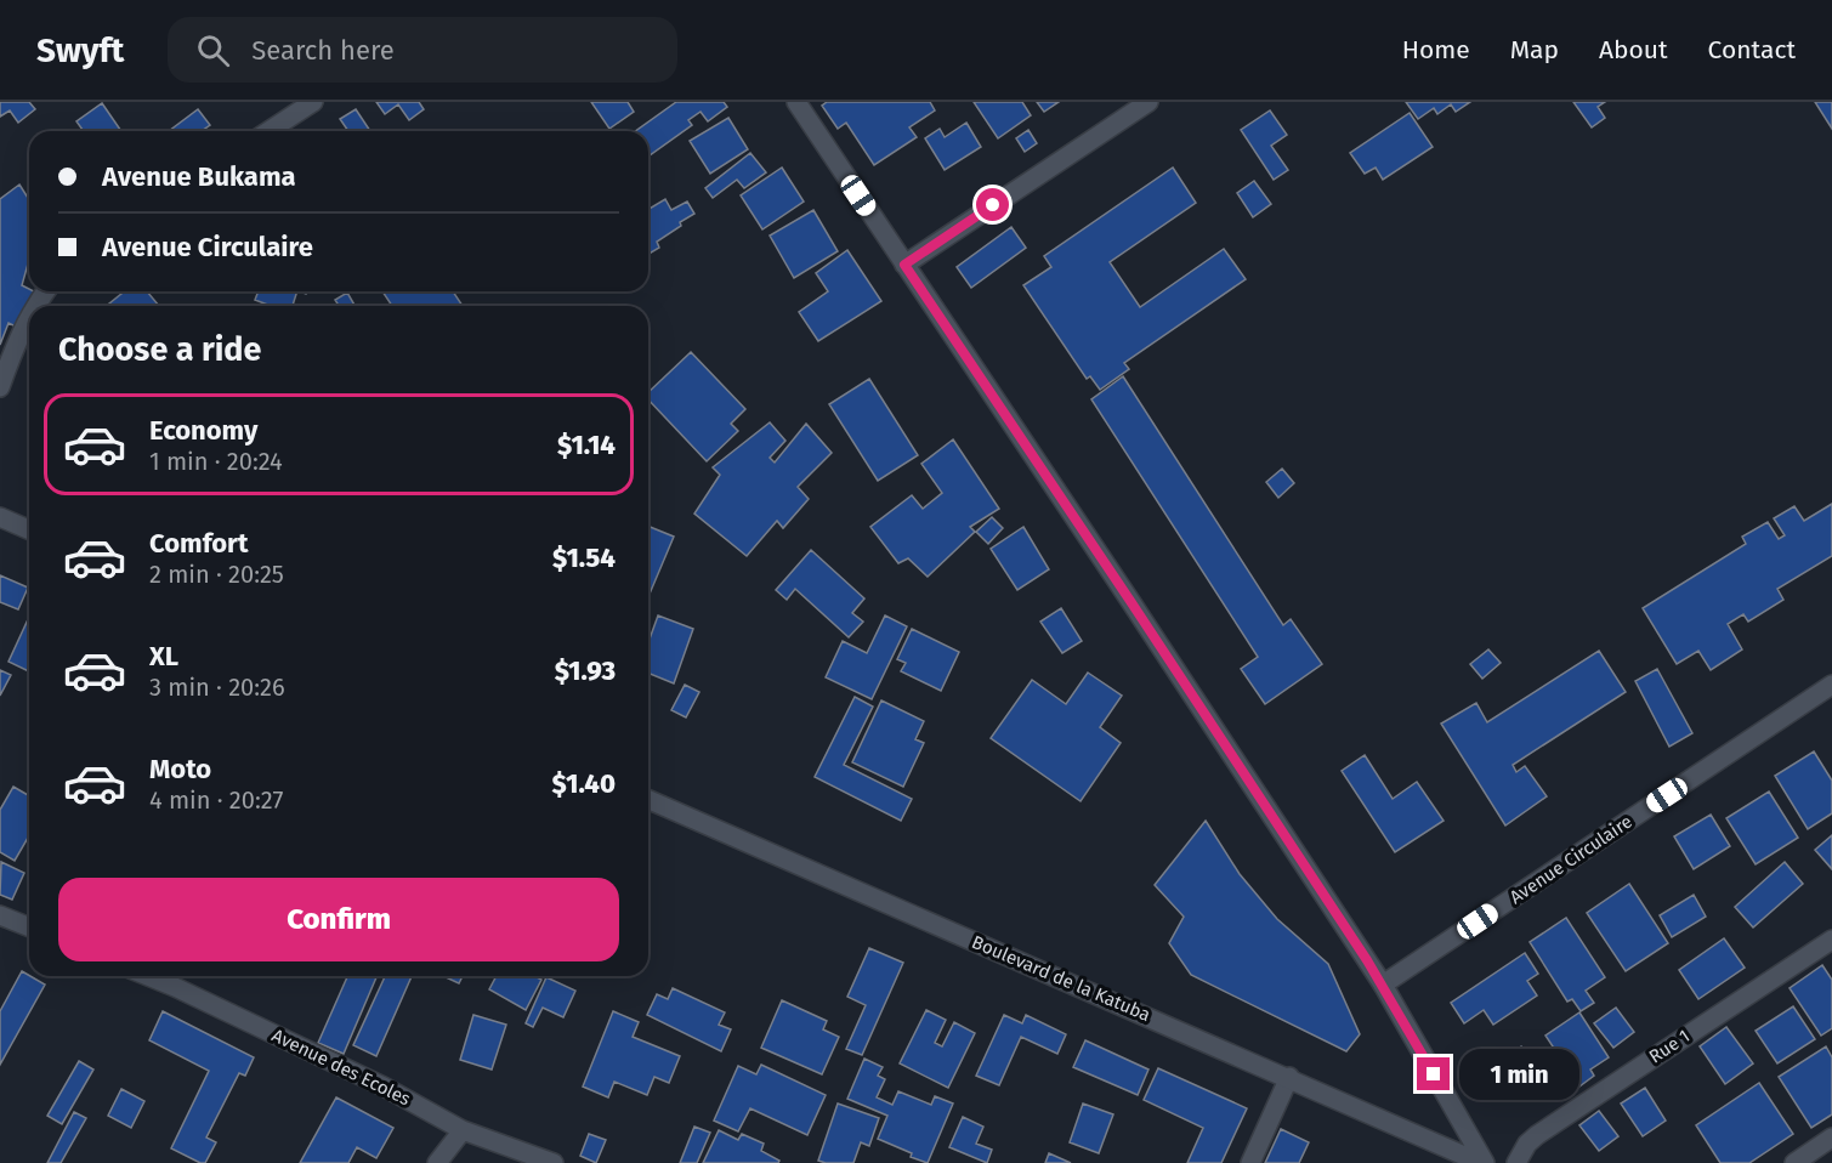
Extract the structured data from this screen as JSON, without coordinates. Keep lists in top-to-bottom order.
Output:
{
  "streets": {
    "street": [
      "Avenue Circulaire",
      "Boulevard de la Katuba",
      "Rue 1",
      "Avenue des Ecoles"
    ]
  },
  "page": {
    "header": "Swyft",
    "search": "Search here",
    "nav": [
      "Home",
      "Map",
      "About",
      "Contact"
    ],
    "banner": ["Avenue Bukama", "Avenue Circulaire"],
    "heading": "Choose a ride",
    "list": [
      {
        "name": "Economy",
        "note": "1 min · 20:24",
        "value": "$1.14"
      },
      {
        "name": "Comfort",
        "note": "2 min · 20:25",
        "value": "$1.54"
      },
      {
        "name": "XL",
        "note": "3 min · 20:26",
        "value": "$1.93"
      },
      {
        "name": "Moto",
        "note": "4 min · 20:27",
        "value": "$1.40"
      }
    ],
    "buttons": "Confirm",
    "bubble": "1 min"
  }
}
